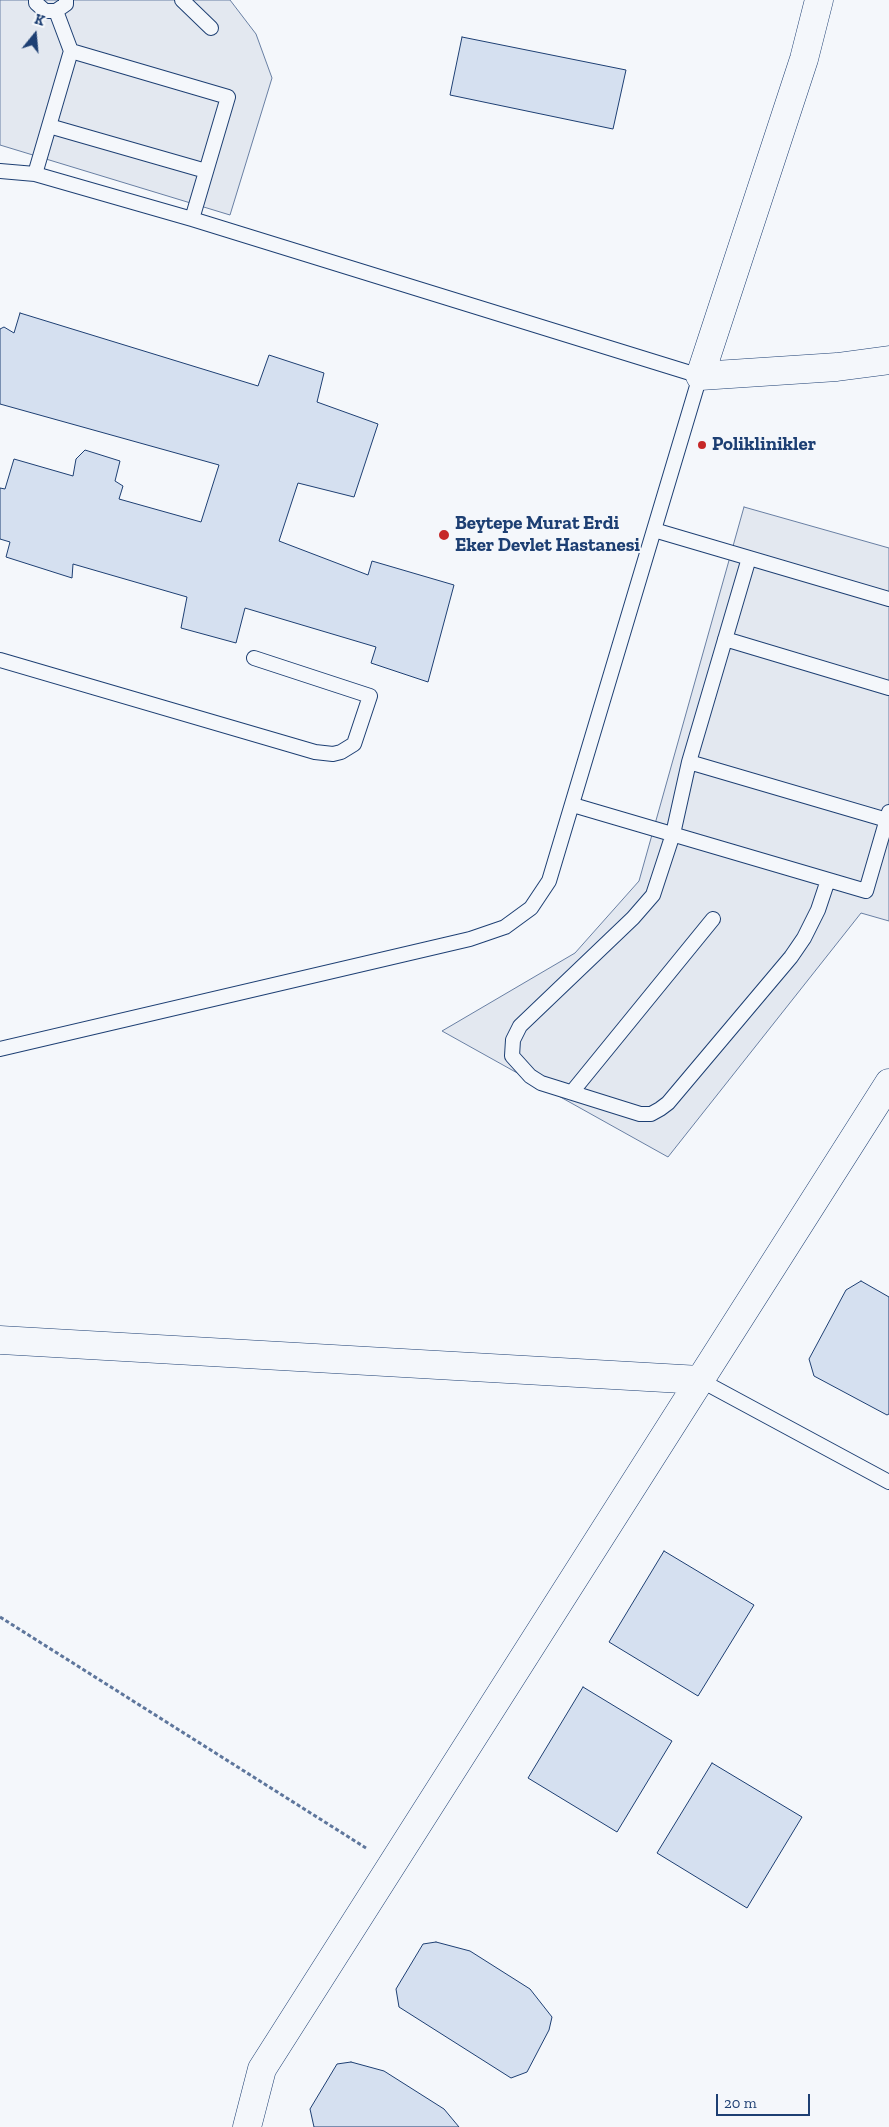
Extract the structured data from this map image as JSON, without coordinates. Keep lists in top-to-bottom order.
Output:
{
  "places": ["Poliklinikler", "Beytepe Murat Erdi Eker Devlet Hastanesi"],
  "scale_bar": "20 m",
  "north": "top"
}
